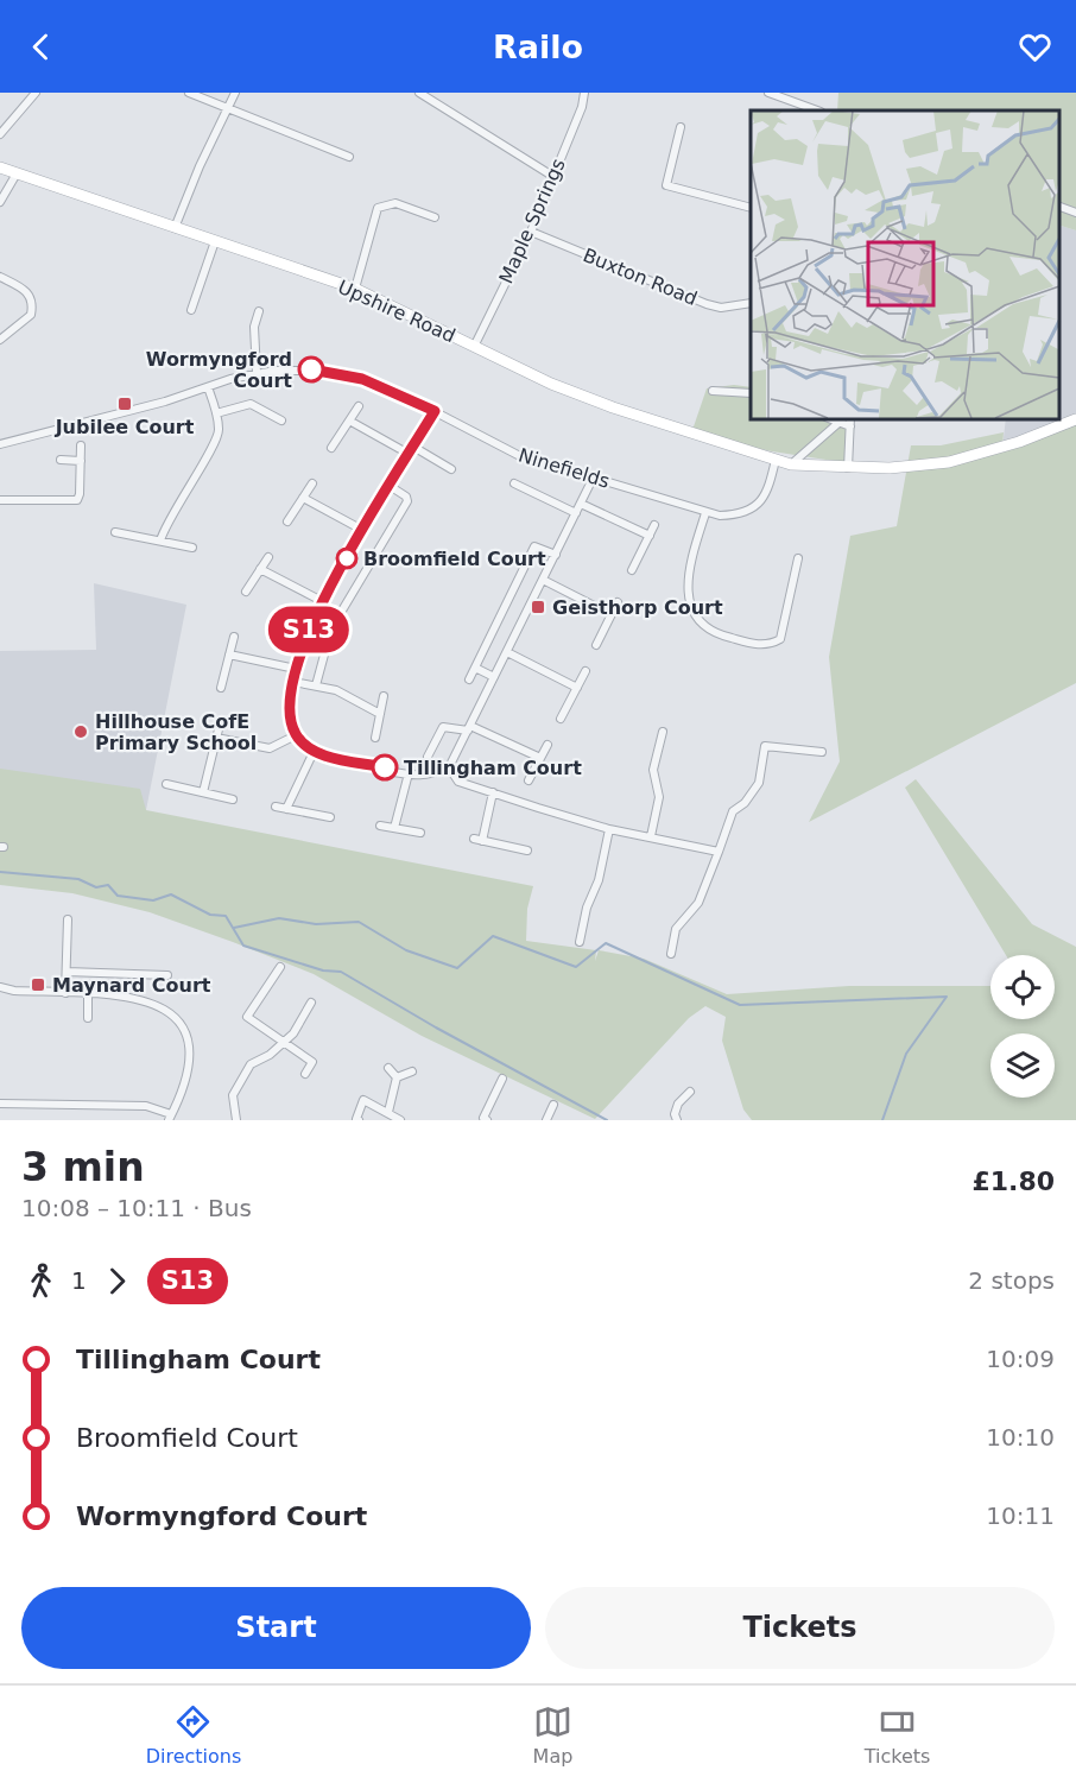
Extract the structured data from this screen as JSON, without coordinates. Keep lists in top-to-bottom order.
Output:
{
  "streets": {
    "street": [
      "Maple Springs",
      "Buxton Road",
      "Upshire Road",
      "Ninefields"
    ]
  },
  "crossings": [
    ["Maple Springs", "Buxton Road"],
    ["Maple Springs", "Upshire Road"],
    ["Upshire Road", "Ninefields"]
  ],
  "places": {
    "other": [
      "Wormyngford Court",
      "Broomfield Court",
      "Hillhouse CofE Primary School",
      "Tillingham Court"
    ],
    "transit": ["Jubilee Court", "Geisthorp Court", "Maynard Court"]
  },
  "lines": ["bus line S13"],
  "page": {
    "header": "Railo",
    "on_map": "S13",
    "heading": ["3 min", "10:08 – 10:11 · Bus", "£1.80"],
    "legs": ["1", "S13", "2 stops"],
    "list": [
      {
        "name": "Tillingham Court",
        "value": "10:09"
      },
      {
        "name": "Broomfield Court",
        "value": "10:10"
      },
      {
        "name": "Wormyngford Court",
        "value": "10:11"
      }
    ],
    "buttons": ["Start", "Tickets"],
    "tabs": ["Directions", "Map", "Tickets"]
  }
}
